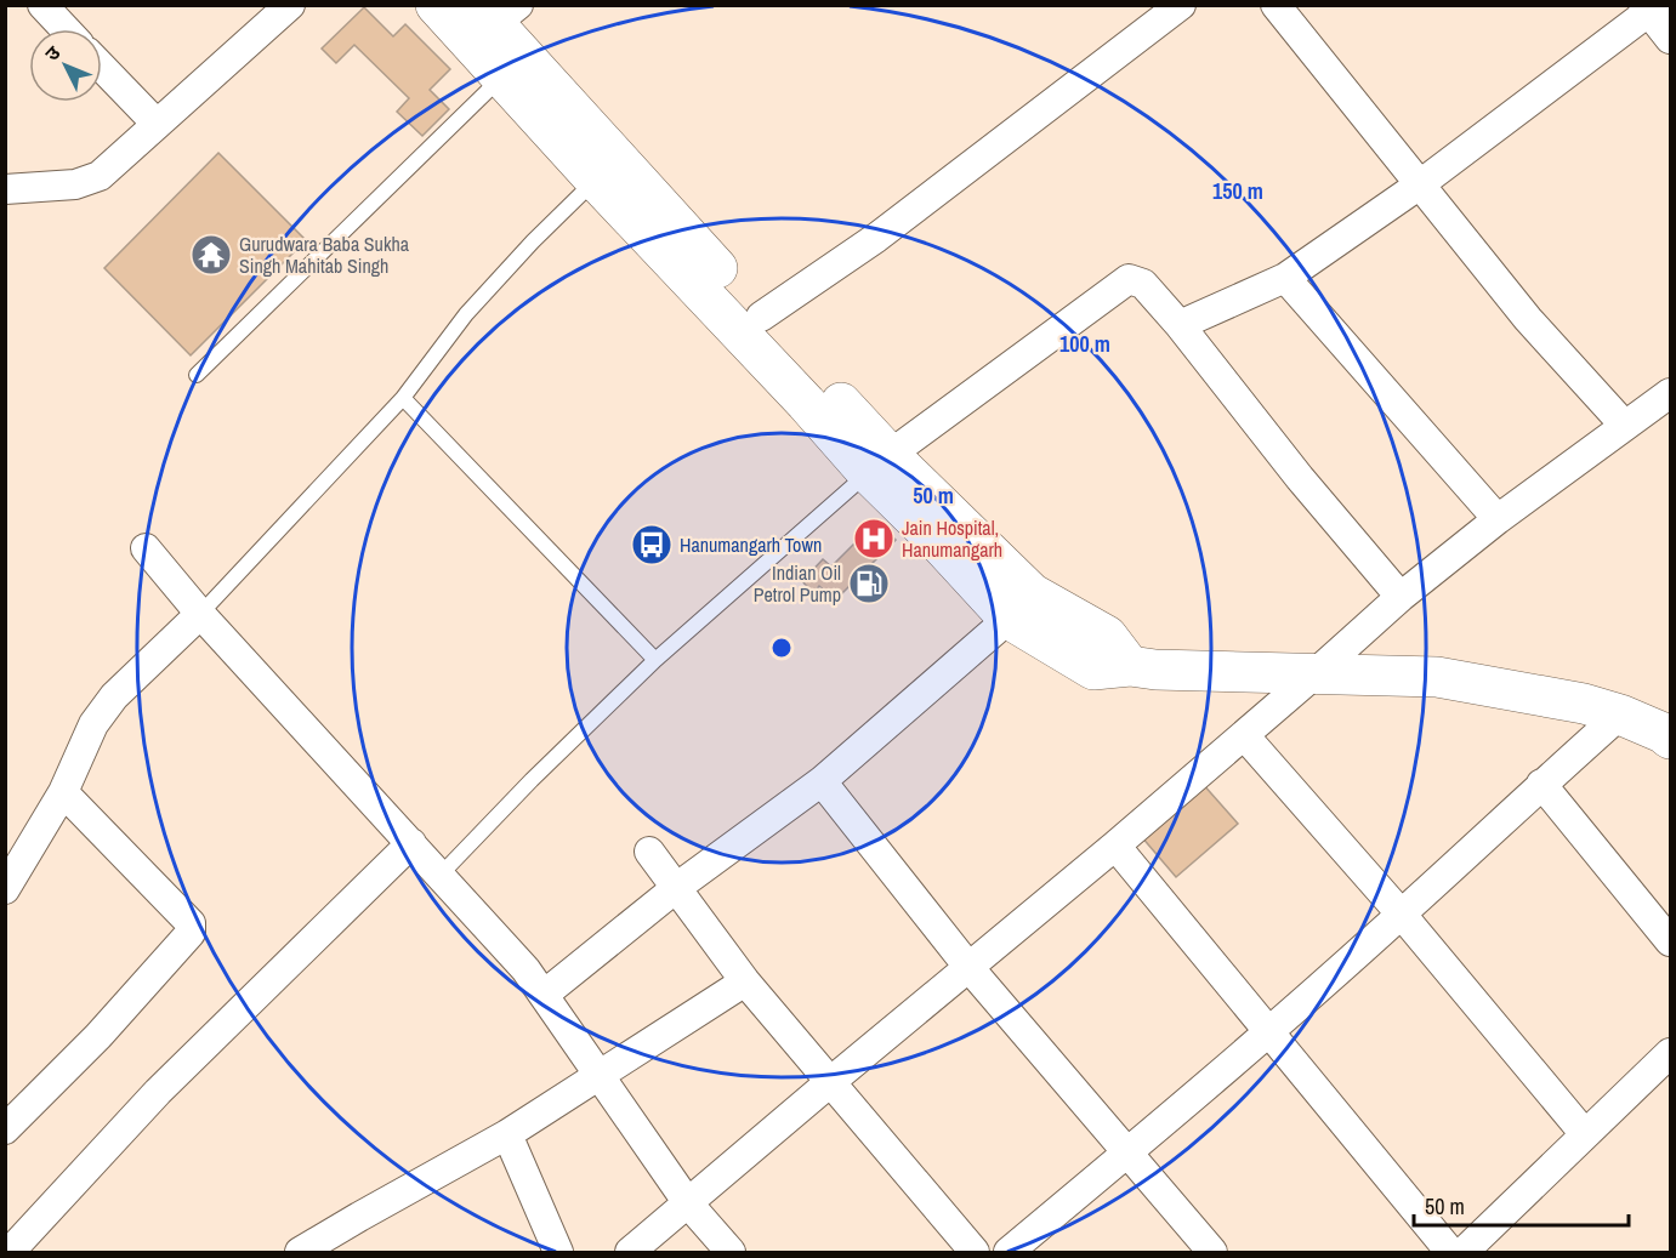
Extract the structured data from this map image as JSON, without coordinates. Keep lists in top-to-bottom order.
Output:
{
  "places": {
    "temple": ["Gurudwara Baba Sukha Singh Mahitab Singh"],
    "hospital": ["Jain Hospital, Hanumangarh"],
    "bus stop": ["Hanumangarh Town"],
    "fuel station": ["Indian Oil Petrol Pump"]
  },
  "scale_bar": "50 m",
  "north": "top left",
  "rings": ["150 m", "100 m", "50 m"]
}
